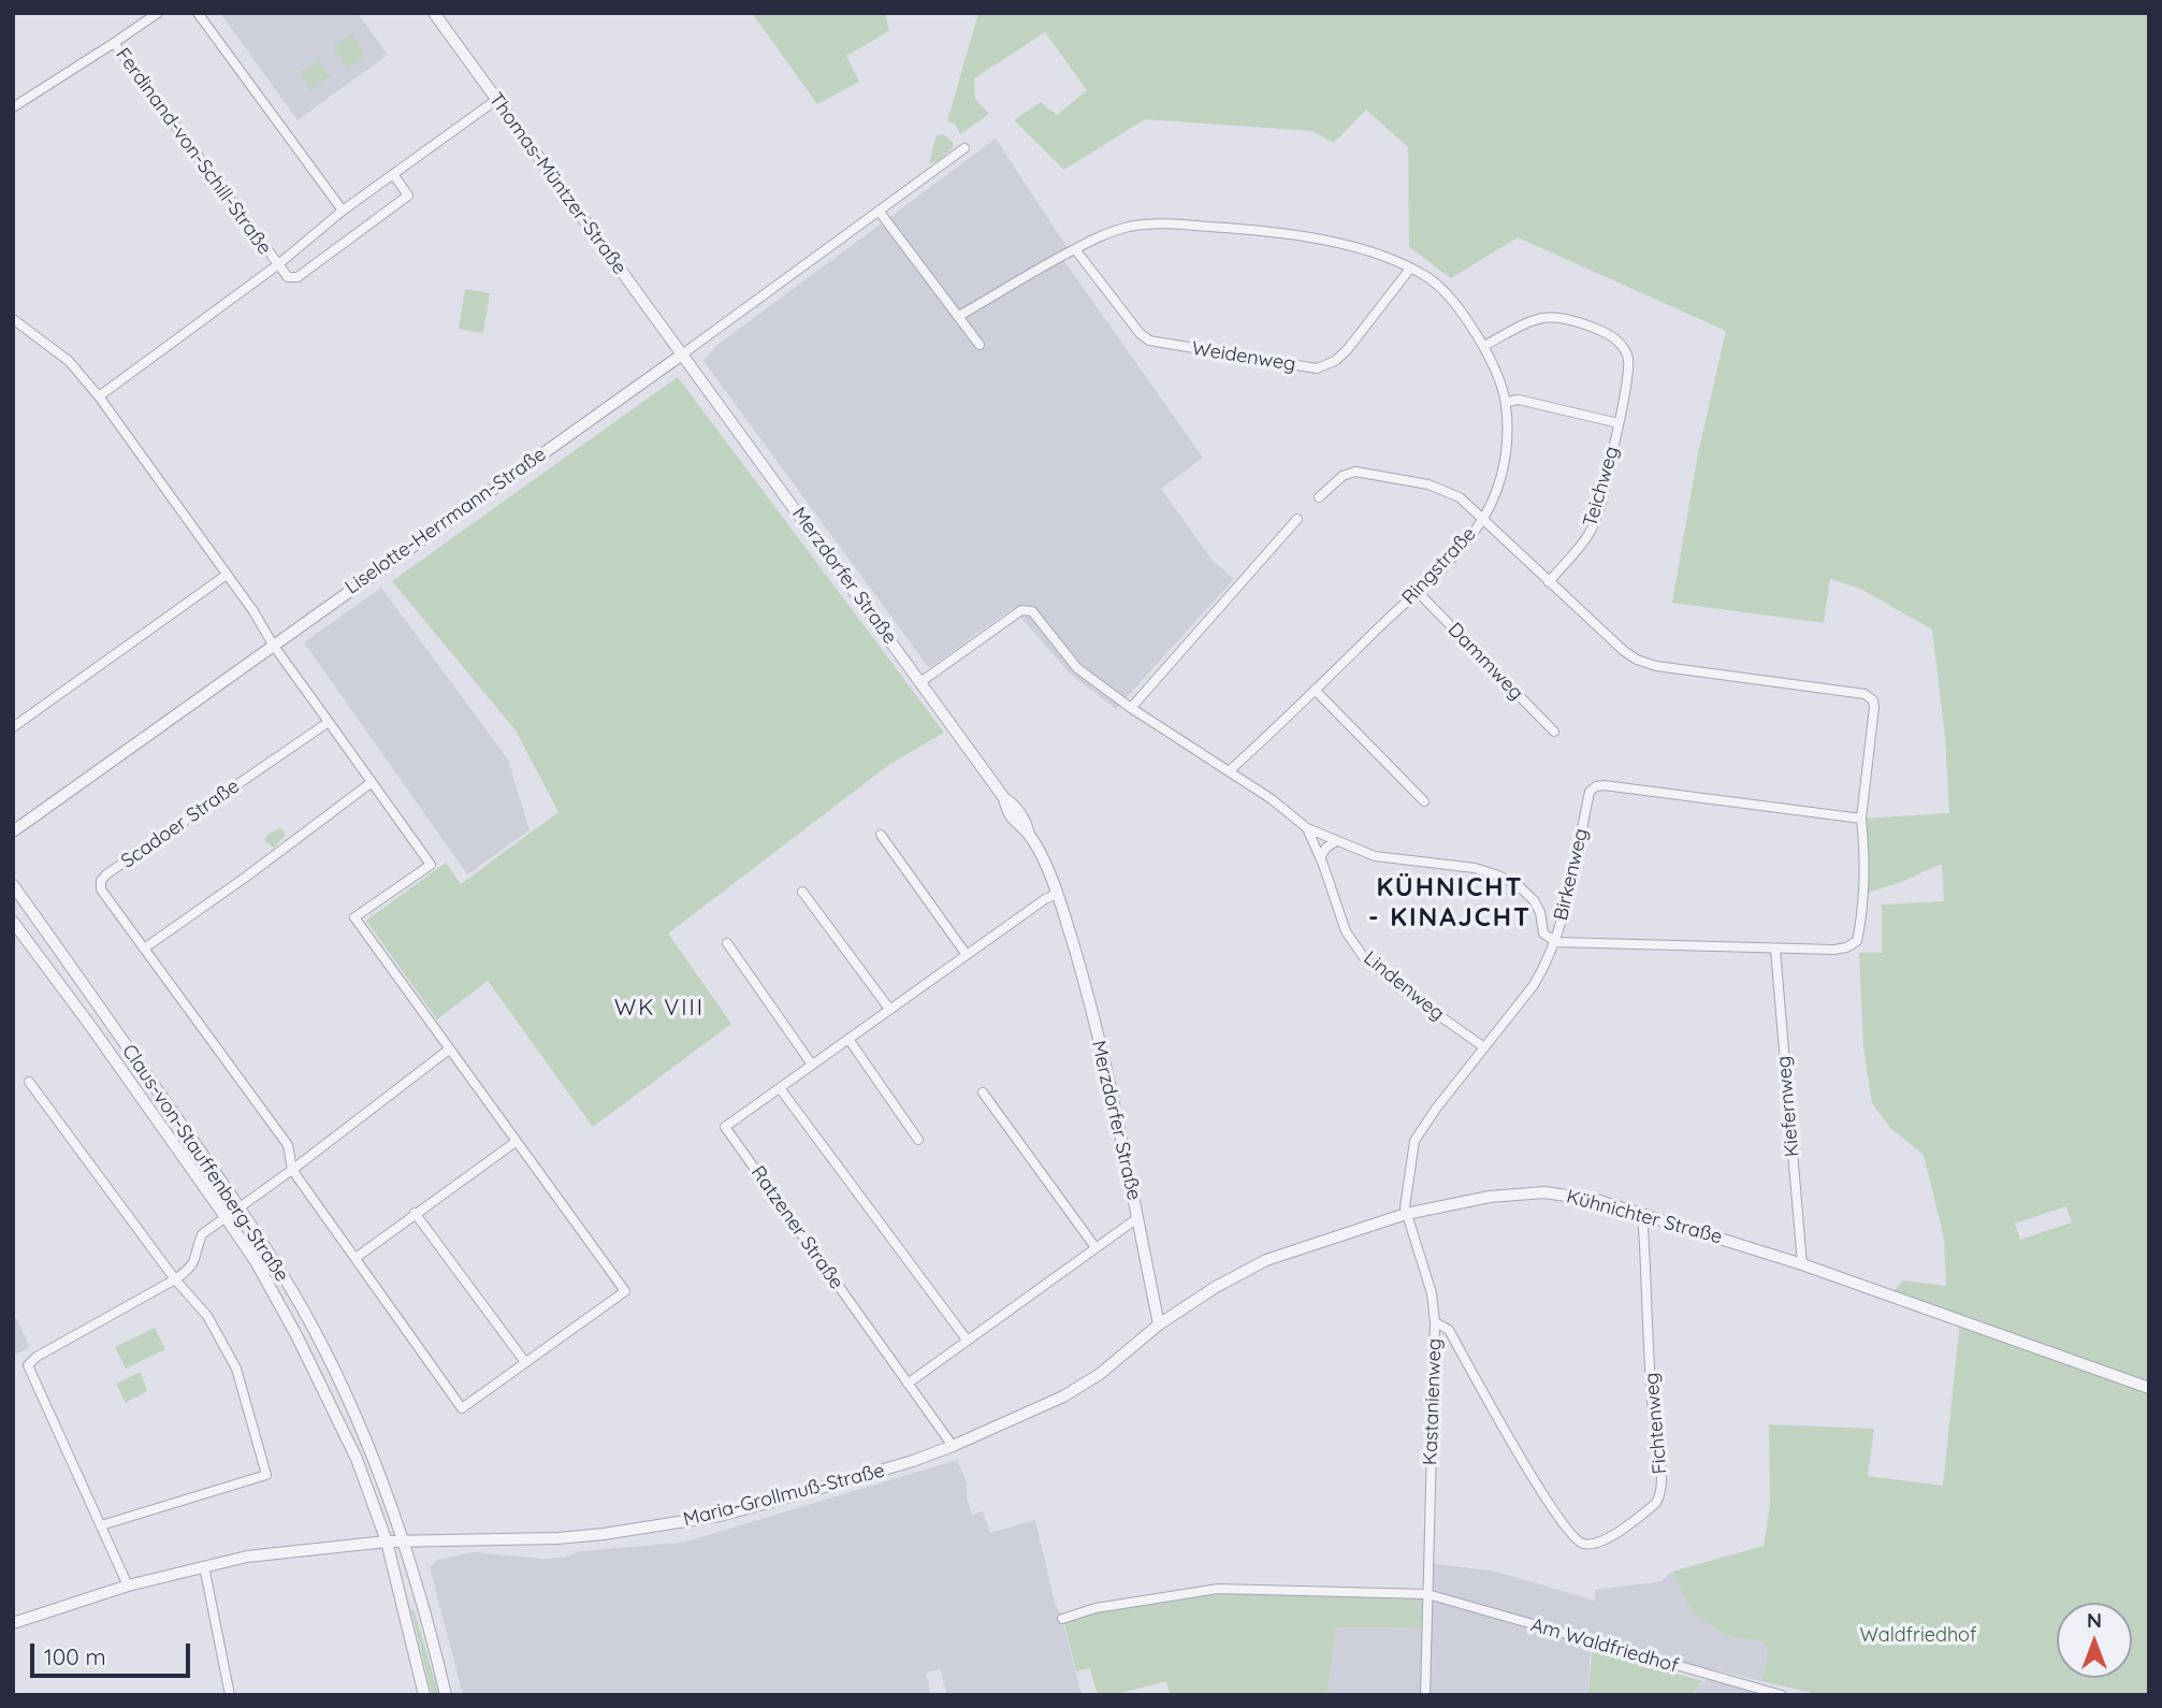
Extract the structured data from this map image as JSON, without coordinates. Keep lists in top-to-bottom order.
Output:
{
  "streets": {
    "street": [
      "Ferdinand-von-Schill-Straße",
      "Thomas-Müntzer-Straße",
      "Weidenweg",
      "Teichweg",
      "Liselotte-Herrmann-Straße",
      "Ringstraße",
      "Merzdorfer Straße",
      "Dammweg",
      "Scadoer Straße",
      "Birkenweg",
      "Lindenweg",
      "Kiefernweg",
      "Claus-von-Stauffenberg-Straße",
      "Kühnichter Straße",
      "Ratzener Straße",
      "Kastanienweg",
      "Fichtenweg",
      "Maria-Grollmuß-Straße",
      "Am Waldfriedhof"
    ]
  },
  "crossings": [
    ["Ferdinand-von-Schill-Straße", "Thomas-Müntzer-Straße"],
    ["Thomas-Müntzer-Straße", "Liselotte-Herrmann-Straße"],
    ["Thomas-Müntzer-Straße", "Merzdorfer Straße"],
    ["Weidenweg", "Ringstraße"],
    ["Teichweg", "Ringstraße"],
    ["Teichweg", "Birkenweg"],
    ["Liselotte-Herrmann-Straße", "Merzdorfer Straße"],
    ["Ringstraße", "Dammweg"],
    ["Ringstraße", "Lindenweg"],
    ["Merzdorfer Straße", "Lindenweg"],
    ["Merzdorfer Straße", "Kühnichter Straße"],
    ["Merzdorfer Straße", "Ratzener Straße"],
    ["Birkenweg", "Lindenweg"],
    ["Birkenweg", "Kiefernweg"],
    ["Kiefernweg", "Kühnichter Straße"],
    ["Claus-von-Stauffenberg-Straße", "Maria-Grollmuß-Straße"],
    ["Kühnichter Straße", "Ratzener Straße"],
    ["Kühnichter Straße", "Kastanienweg"],
    ["Kühnichter Straße", "Fichtenweg"],
    ["Kühnichter Straße", "Maria-Grollmuß-Straße"],
    ["Ratzener Straße", "Maria-Grollmuß-Straße"],
    ["Kastanienweg", "Fichtenweg"],
    ["Kastanienweg", "Am Waldfriedhof"]
  ],
  "districts": ["KÜHNICHT - KINAJCHT", "WK VIII"],
  "parks": ["Waldfriedhof"],
  "scale_bar": "100 m",
  "north": "top"
}
